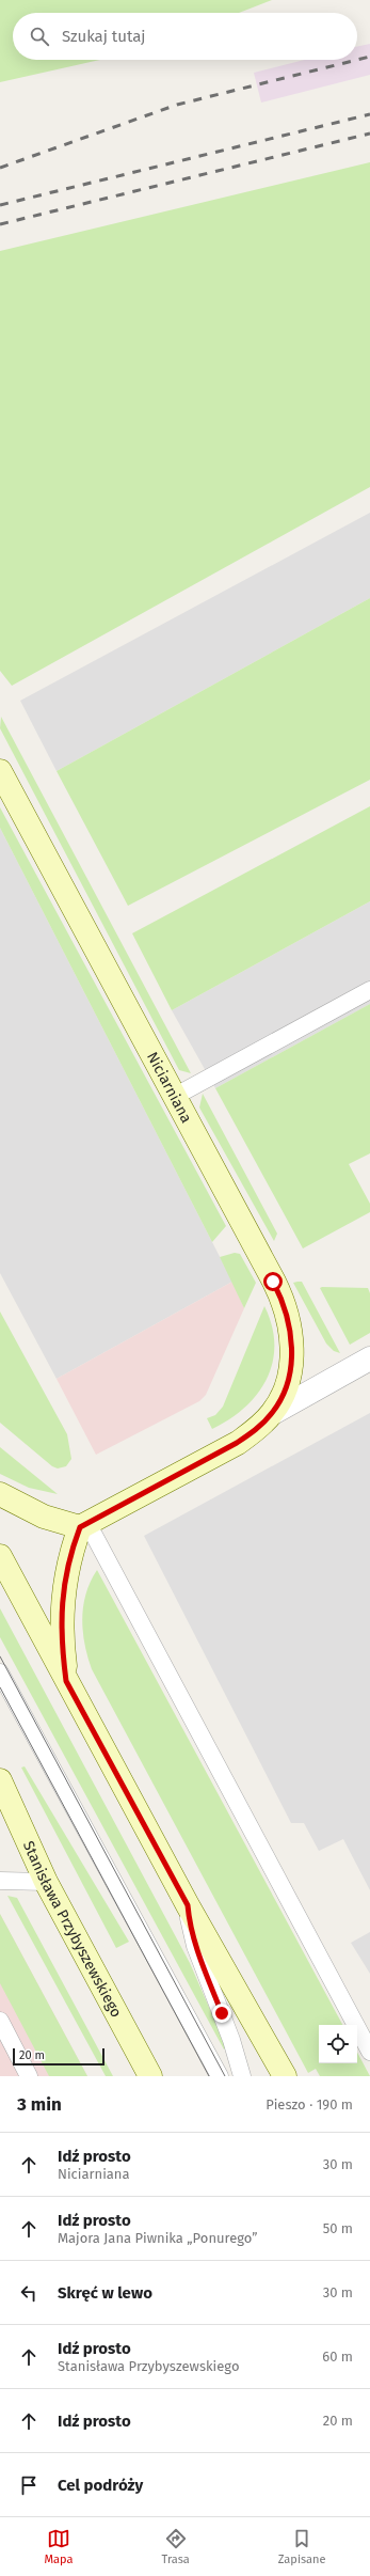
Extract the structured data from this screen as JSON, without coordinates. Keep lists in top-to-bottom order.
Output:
{
  "streets": {
    "main road": ["Niciarniana", "Stanisława Przybyszewskiego"]
  },
  "scale_bar": "20 m",
  "page": {
    "search": "Szukaj tutaj",
    "scale": "20 m",
    "heading": ["3 min", "Pieszo · 190 m"],
    "list": [
      ["Idź prosto", "Niciarniana", "30 m"],
      ["Idź prosto", "Majora Jana Piwnika „Ponurego”", "50 m"],
      ["Skręć w lewo", "30 m"],
      ["Idź prosto", "Stanisława Przybyszewskiego", "60 m"],
      ["Idź prosto", "20 m"],
      "Cel podróży"
    ],
    "nav": ["Mapa", "Trasa", "Zapisane"]
  }
}
